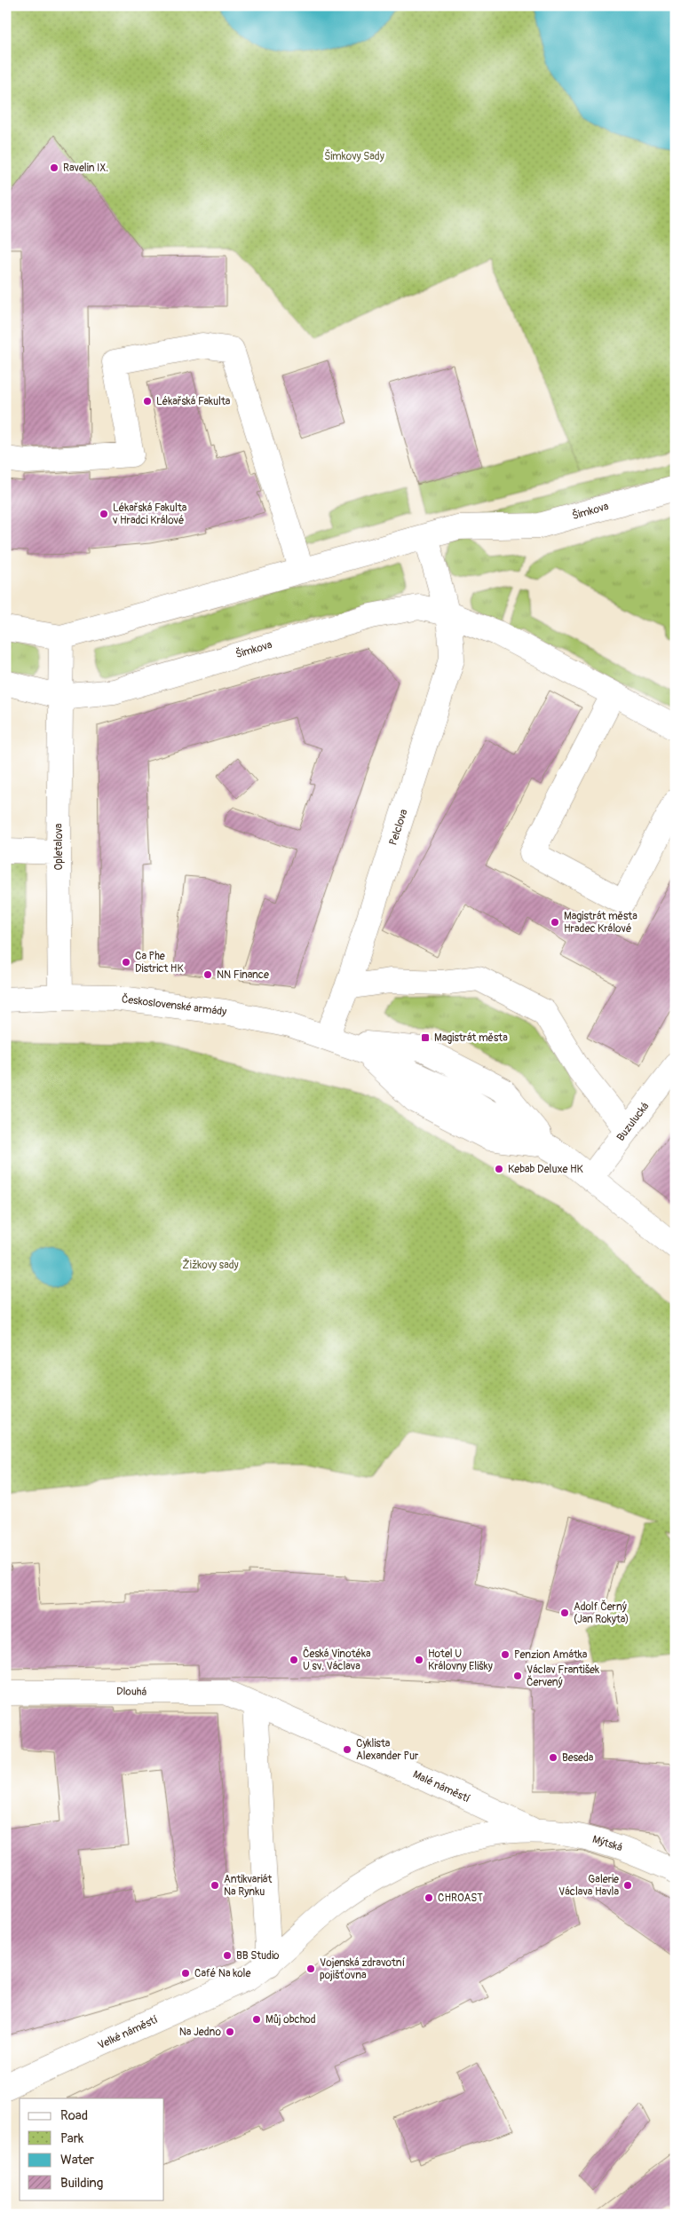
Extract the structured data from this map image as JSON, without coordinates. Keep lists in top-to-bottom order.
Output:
{
  "streets": {
    "street": [
      "Šimkova",
      "Pelclova",
      "Opletalova",
      "Československé armády",
      "Buzulucká",
      "Dlouhá",
      "Malé náměstí",
      "Mýtská",
      "Velké náměstí"
    ]
  },
  "crossings": [
    ["Šimkova", "Pelclova"],
    ["Šimkova", "Opletalova"],
    ["Pelclova", "Československé armády"],
    ["Opletalova", "Československé armády"],
    ["Československé armády", "Buzulucká"],
    ["Dlouhá", "Malé náměstí"],
    ["Malé náměstí", "Mýtská"]
  ],
  "parks": ["Šimkovy Sady", "Žižkovy sady"],
  "places": {
    "other": [
      "Ravelin IX.",
      "Lékařská Fakulta",
      "Lékařská Fakulta v Hradci Králové",
      "Magistrát města Hradec Králové",
      "Ca Phe District HK",
      "NN Finance",
      "Kebab Deluxe HK",
      "Adolf Černý (Jan Rokyta)",
      "Penzion Amátka",
      "Česká Vinotéka U sv. Václava",
      "Hotel U Královny Elišky",
      "Václav František Červený",
      "Cyklista Alexander Pur",
      "Beseda",
      "Antikvariát Na Rynku",
      "Galerie Václava Havla",
      "CHROAST",
      "BB Studio",
      "Vojenská zdravotní pojišťovna",
      "Café Na kole",
      "Můj obchod",
      "Na Jedno"
    ],
    "transit": ["Magistrát města"]
  },
  "legend": [
    "Road",
    "Park",
    "Water",
    "Building"
  ]
}
